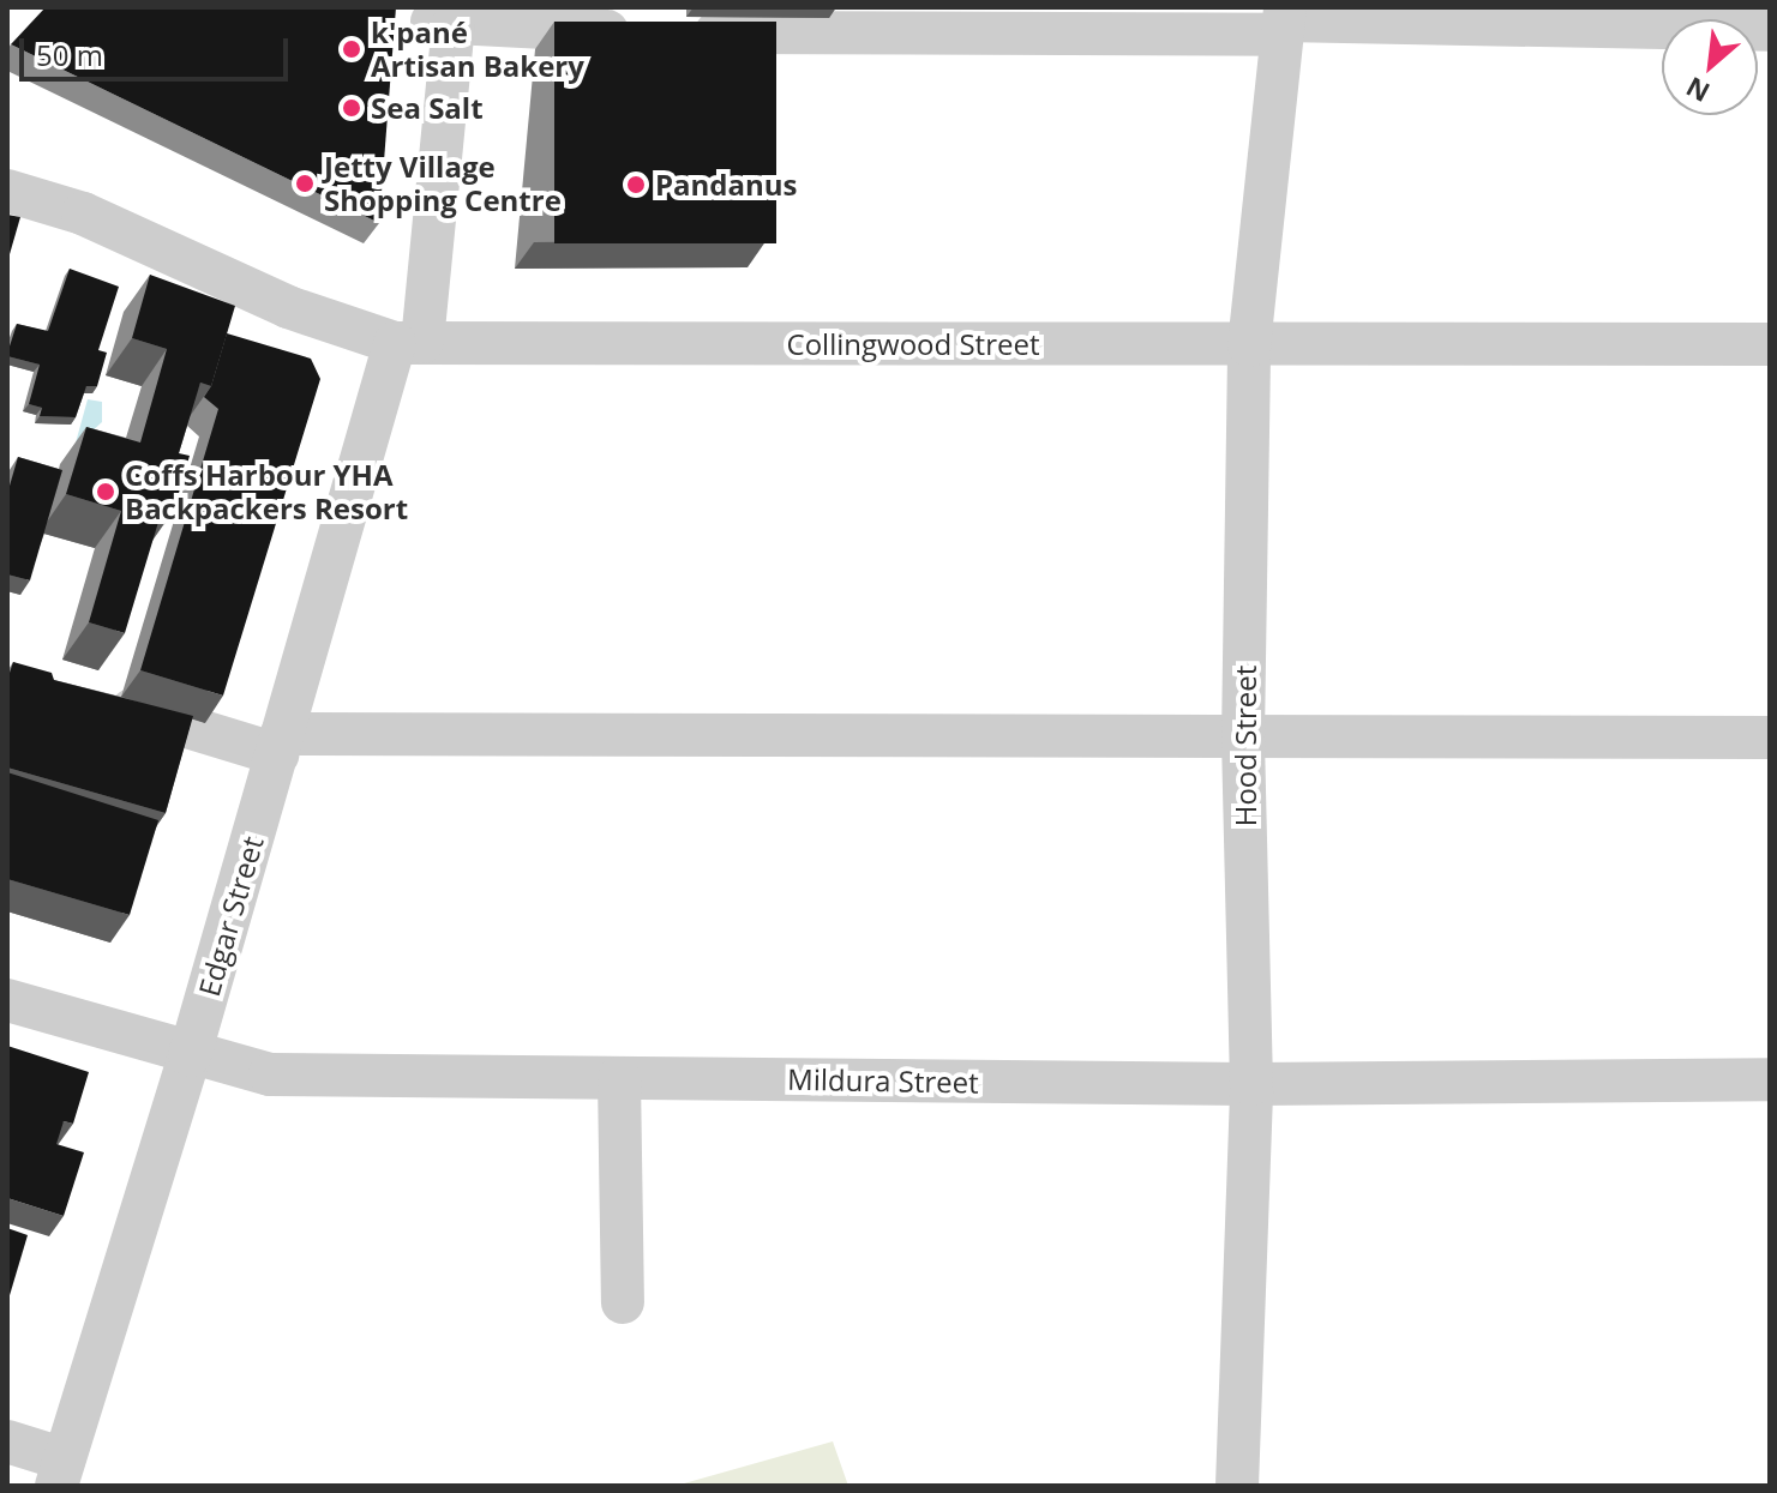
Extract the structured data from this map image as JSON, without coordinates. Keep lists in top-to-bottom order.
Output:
{
  "streets": {
    "street": [
      "Collingwood Street",
      "Hood Street",
      "Edgar Street",
      "Mildura Street"
    ]
  },
  "crossings": [
    ["Collingwood Street", "Hood Street"],
    ["Collingwood Street", "Edgar Street"],
    ["Hood Street", "Edgar Street"],
    ["Hood Street", "Mildura Street"],
    ["Edgar Street", "Mildura Street"]
  ],
  "places": [
    "k'pané Artisan Bakery",
    "Sea Salt",
    "Jetty Village Shopping Centre",
    "Pandanus",
    "Coffs Harbour YHA Backpackers Resort"
  ],
  "scale_bar": "50 m",
  "north": "bottom left"
}
